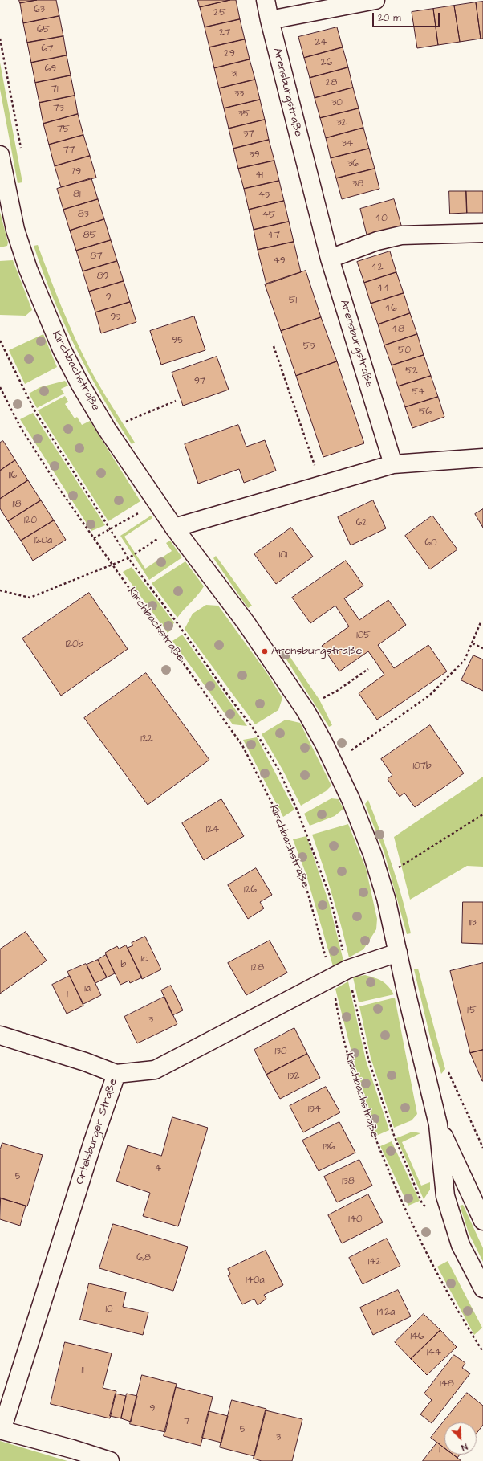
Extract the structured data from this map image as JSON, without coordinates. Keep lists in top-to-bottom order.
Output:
{
  "streets": {
    "street": ["Arensburgstraße", "Kirchbachstraße", "Ortelsburger Straße"]
  },
  "crossings": [
    ["Kirchbachstraße", "Ortelsburger Straße"]
  ],
  "places": ["Arensburgstraße"],
  "house_numbers": [
    "63",
    "25",
    "65",
    "27",
    "24",
    "67",
    "29",
    "26",
    "69",
    "31",
    "28",
    "71",
    "33",
    "30",
    "73",
    "35",
    "32",
    "75",
    "37",
    "34",
    "77",
    "39",
    "36",
    "79",
    "41",
    "38",
    "81",
    "43",
    "83",
    "45",
    "40",
    "85",
    "47",
    "87",
    "49",
    "42",
    "89",
    "44",
    "91",
    "51",
    "46",
    "93",
    "48",
    "95",
    "53",
    "50",
    "52",
    "97",
    "54",
    "56",
    "116",
    "118",
    "120",
    "62",
    "120a",
    "60",
    "101",
    "105",
    "120b",
    "122",
    "107b",
    "124",
    "126",
    "113",
    "1c",
    "1b",
    "128",
    "1a",
    "1",
    "115",
    "3",
    "130",
    "132",
    "134",
    "136",
    "4",
    "5",
    "138",
    "140",
    "6,8",
    "142",
    "140a",
    "10",
    "142a",
    "146",
    "144",
    "11",
    "148",
    "9",
    "7",
    "5",
    "3",
    "1"
  ],
  "scale_bar": "20 m",
  "north": "bottom right"
}
